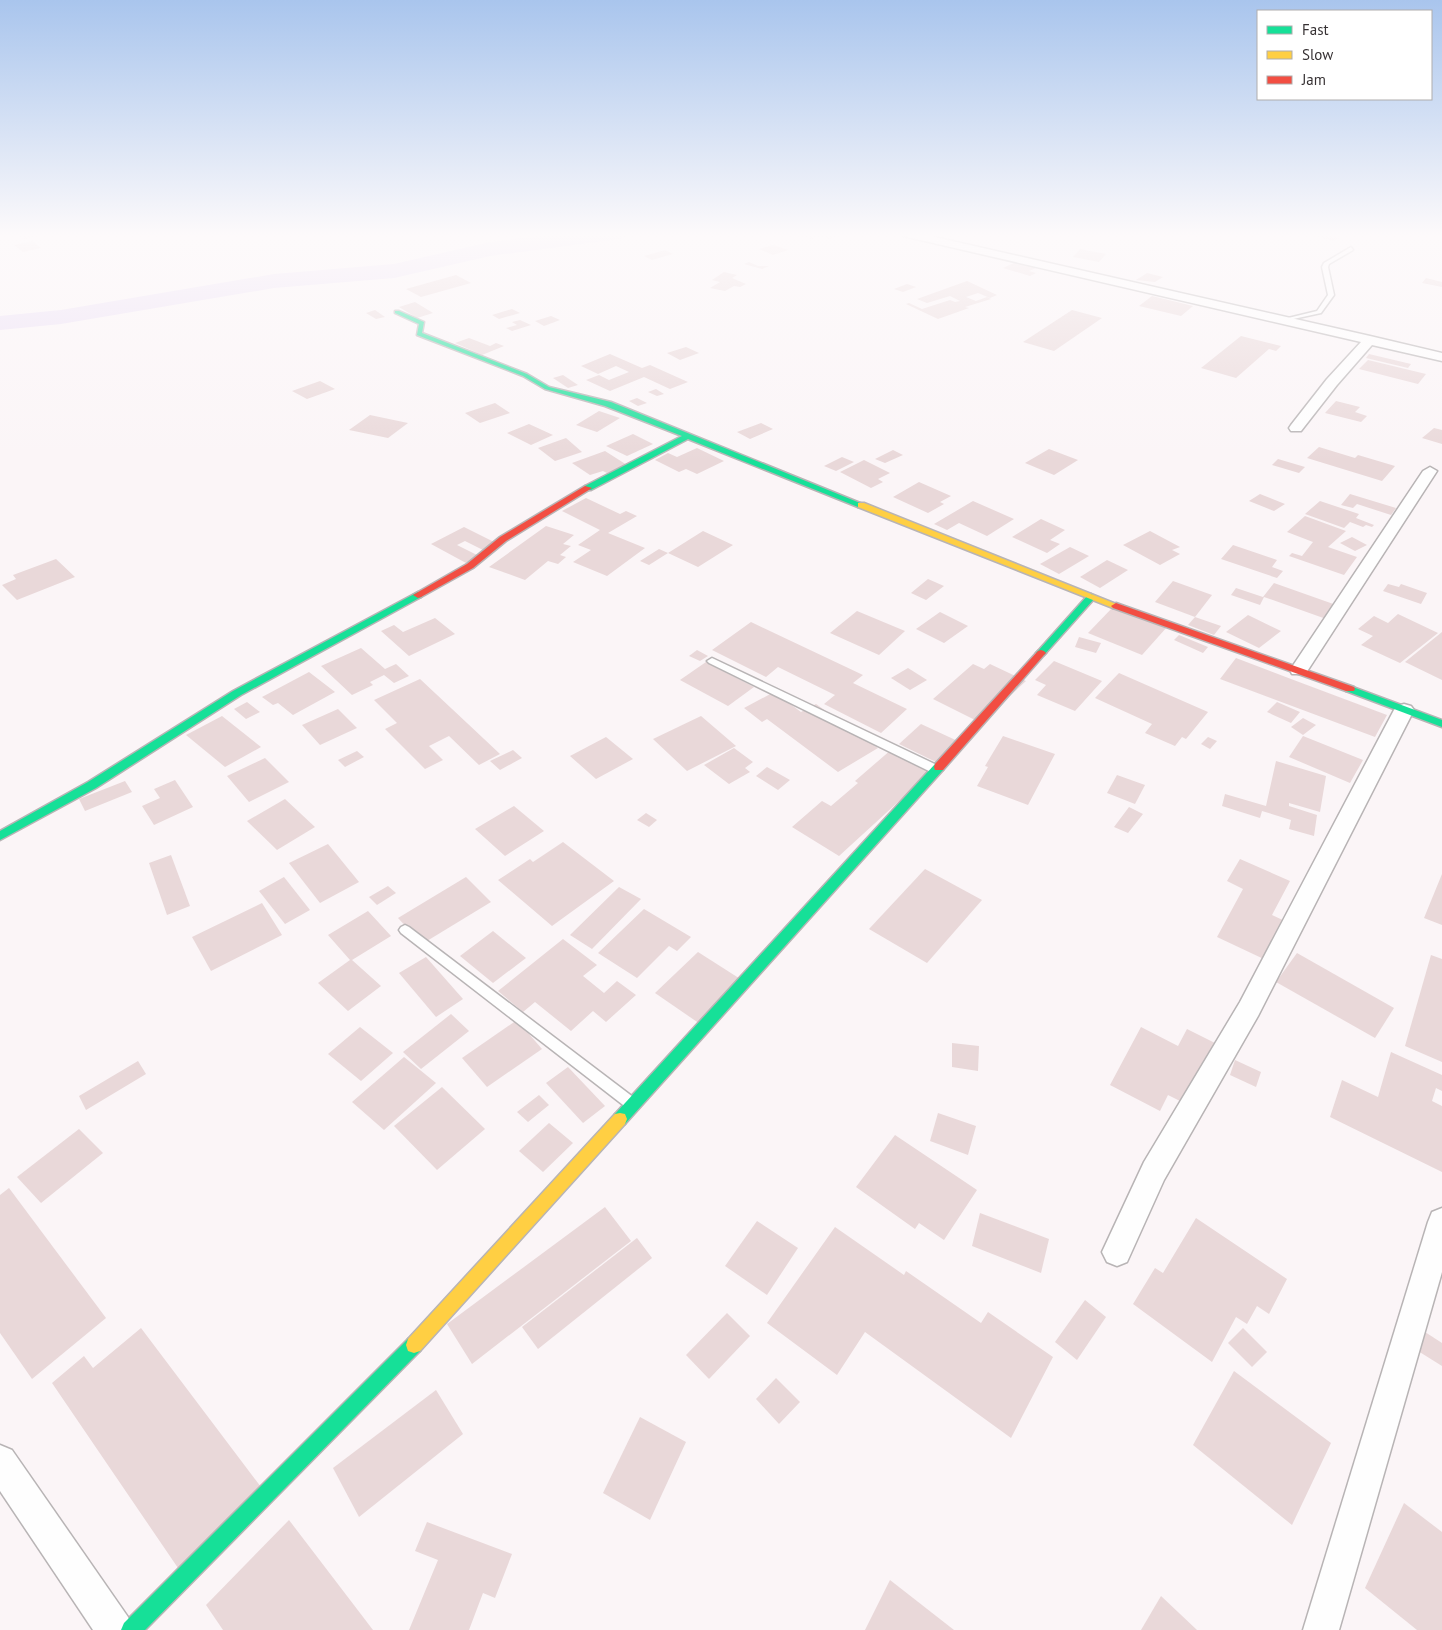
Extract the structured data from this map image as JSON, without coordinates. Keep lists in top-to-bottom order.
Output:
{
  "legend": ["Fast", "Slow", "Jam"]
}
